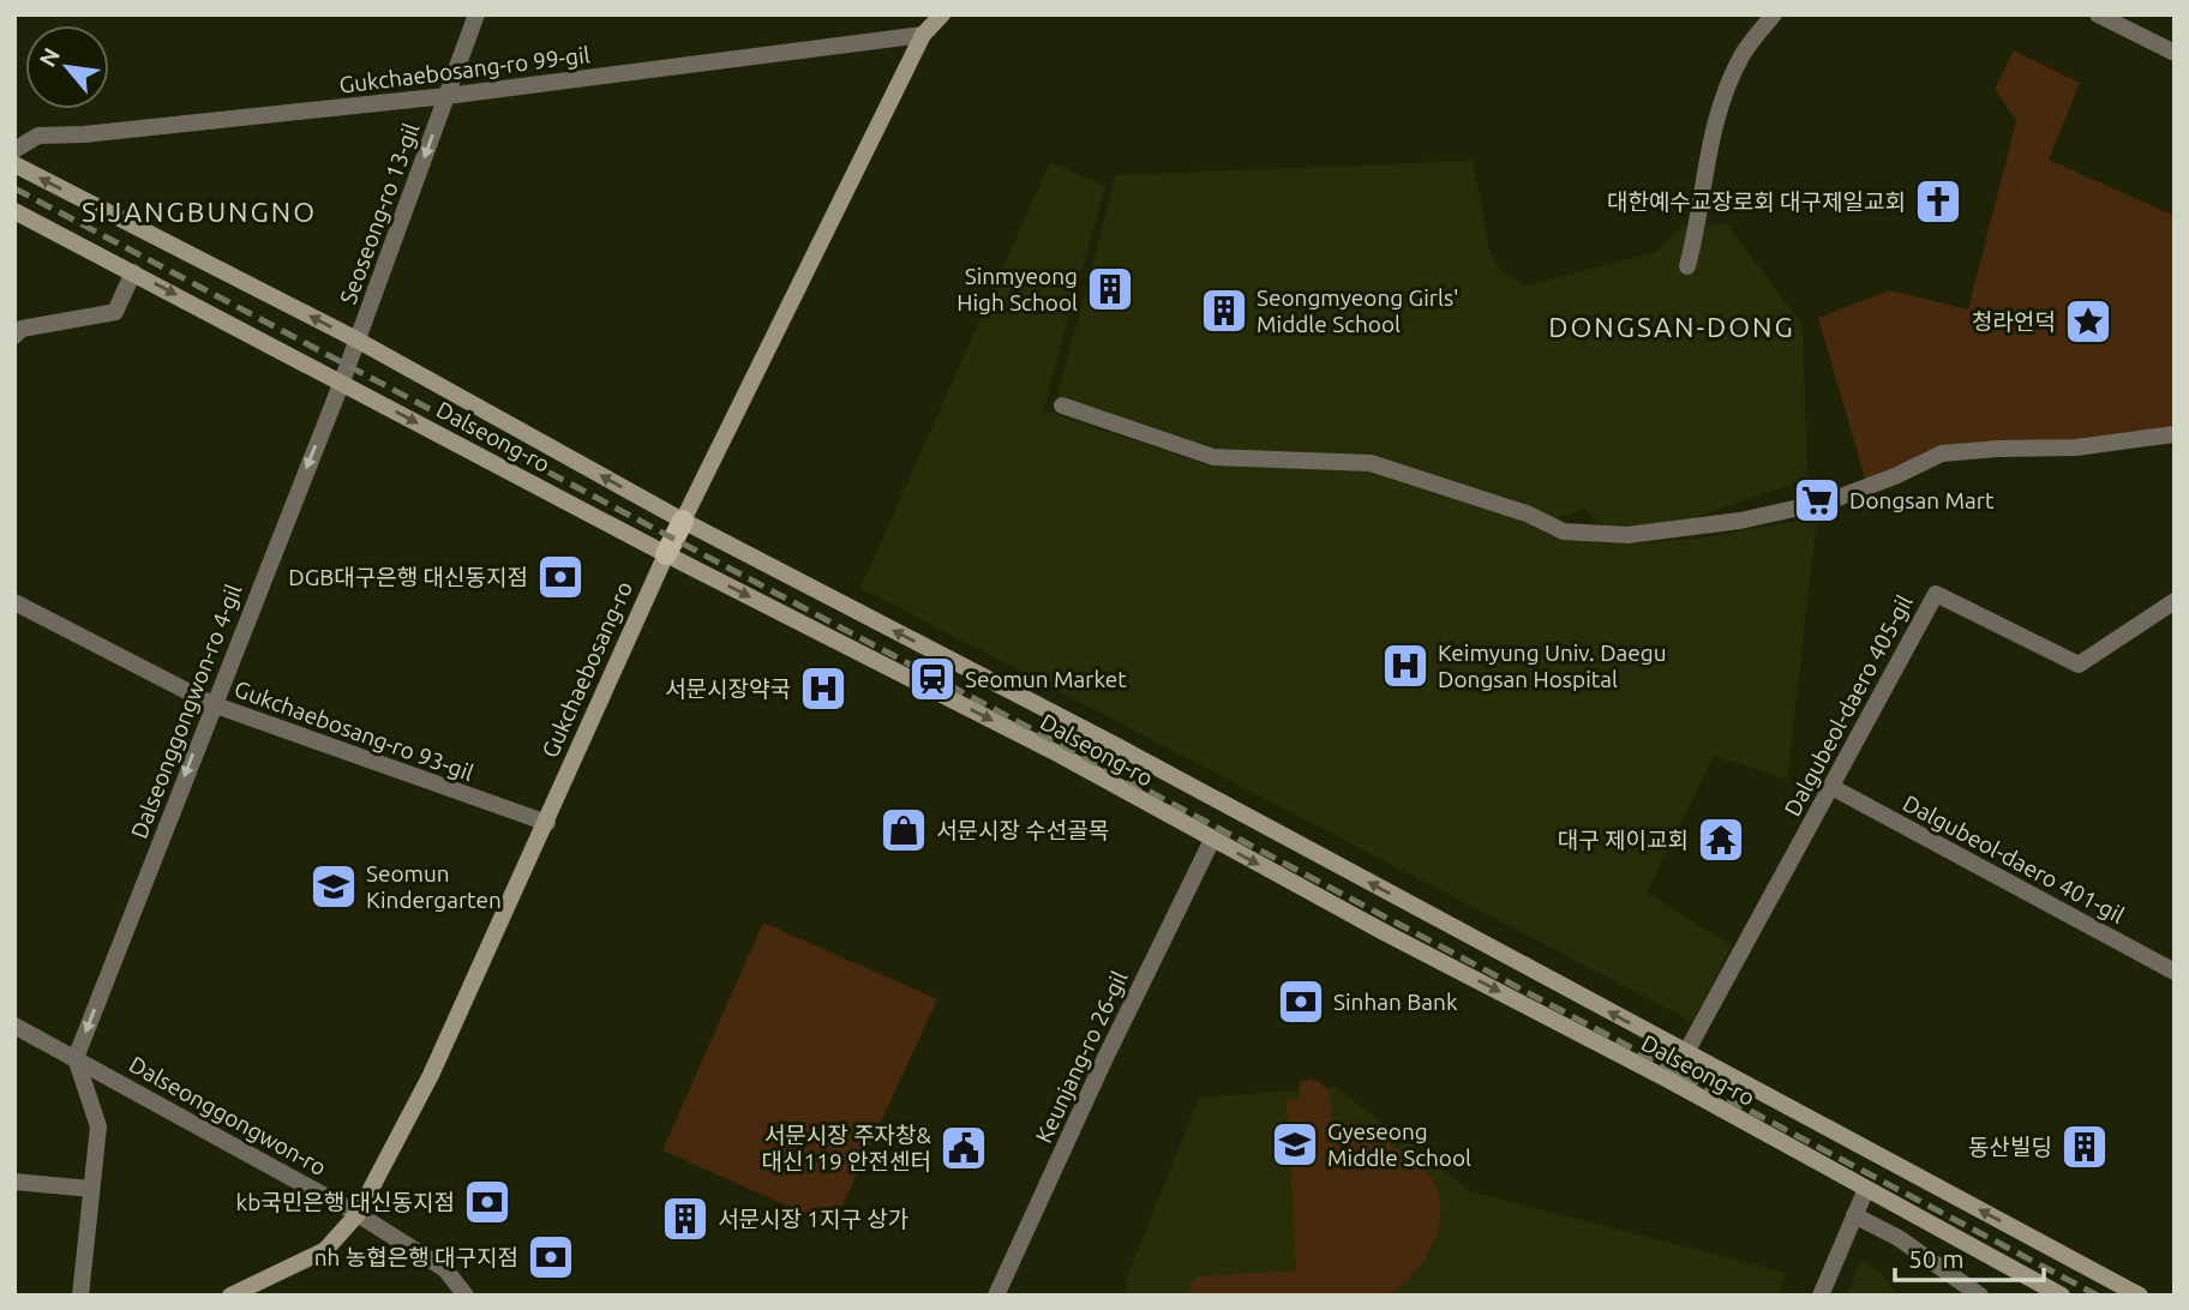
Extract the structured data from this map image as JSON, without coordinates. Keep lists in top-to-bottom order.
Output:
{
  "streets": {
    "main road": ["Dalseong-ro", "Gukchaebosang-ro"],
    "street": [
      "Gukchaebosang-ro 99-gil",
      "Seoseong-ro 13-gil",
      "Dalgubeol-daero 405-gil",
      "Dalseonggongwon-ro 4-gil",
      "Gukchaebosang-ro 93-gil",
      "Dalgubeol-daero 401-gil",
      "Keunjang-ro 26-gil",
      "Dalseonggongwon-ro"
    ]
  },
  "crossings": [
    ["Gukchaebosang-ro 99-gil", "Seoseong-ro 13-gil"],
    ["Gukchaebosang-ro 99-gil", "Gukchaebosang-ro"],
    ["Seoseong-ro 13-gil", "Dalseong-ro"],
    ["Seoseong-ro 13-gil", "Dalseonggongwon-ro 4-gil"],
    ["Dalseong-ro", "Gukchaebosang-ro"],
    ["Dalseong-ro", "Dalgubeol-daero 405-gil"],
    ["Dalseong-ro", "Dalseonggongwon-ro 4-gil"],
    ["Dalseong-ro", "Keunjang-ro 26-gil"],
    ["Gukchaebosang-ro", "Gukchaebosang-ro 93-gil"],
    ["Gukchaebosang-ro", "Dalseonggongwon-ro"],
    ["Dalgubeol-daero 405-gil", "Dalgubeol-daero 401-gil"],
    ["Dalseonggongwon-ro 4-gil", "Gukchaebosang-ro 93-gil"],
    ["Dalseonggongwon-ro 4-gil", "Dalseonggongwon-ro"]
  ],
  "one_way": ["Seoseong-ro 13-gil", "Dalseonggongwon-ro 4-gil"],
  "districts": ["SIJANGBUNGNO", "DONGSAN-DONG"],
  "places": {
    "church": ["대한예수교장로회 대구제일교회"],
    "building": [
      "Sinmyeong High School",
      "Seongmyeong Girls' Middle School",
      "동산빌딩",
      "서문시장 1지구 상가"
    ],
    "place": ["청라언덕"],
    "supermarket": ["Dongsan Mart"],
    "bank": [
      "DGB대구은행 대신동지점",
      "Sinhan Bank",
      "kb국민은행 대신동지점",
      "nh 농협은행 대구지점"
    ],
    "hospital": ["Keimyung Univ. Daegu Dongsan Hospital", "서문시장약국"],
    "station": ["Seomun Market"],
    "shop": ["서문시장 수선골목"],
    "temple": ["대구 제이교회"],
    "school or university": ["Seomun Kindergarten", "Gyeseong Middle School"],
    "public building": ["서문시장 주자창& 대신119 안전센터"]
  },
  "scale_bar": "50 m",
  "north": "top left"
}
